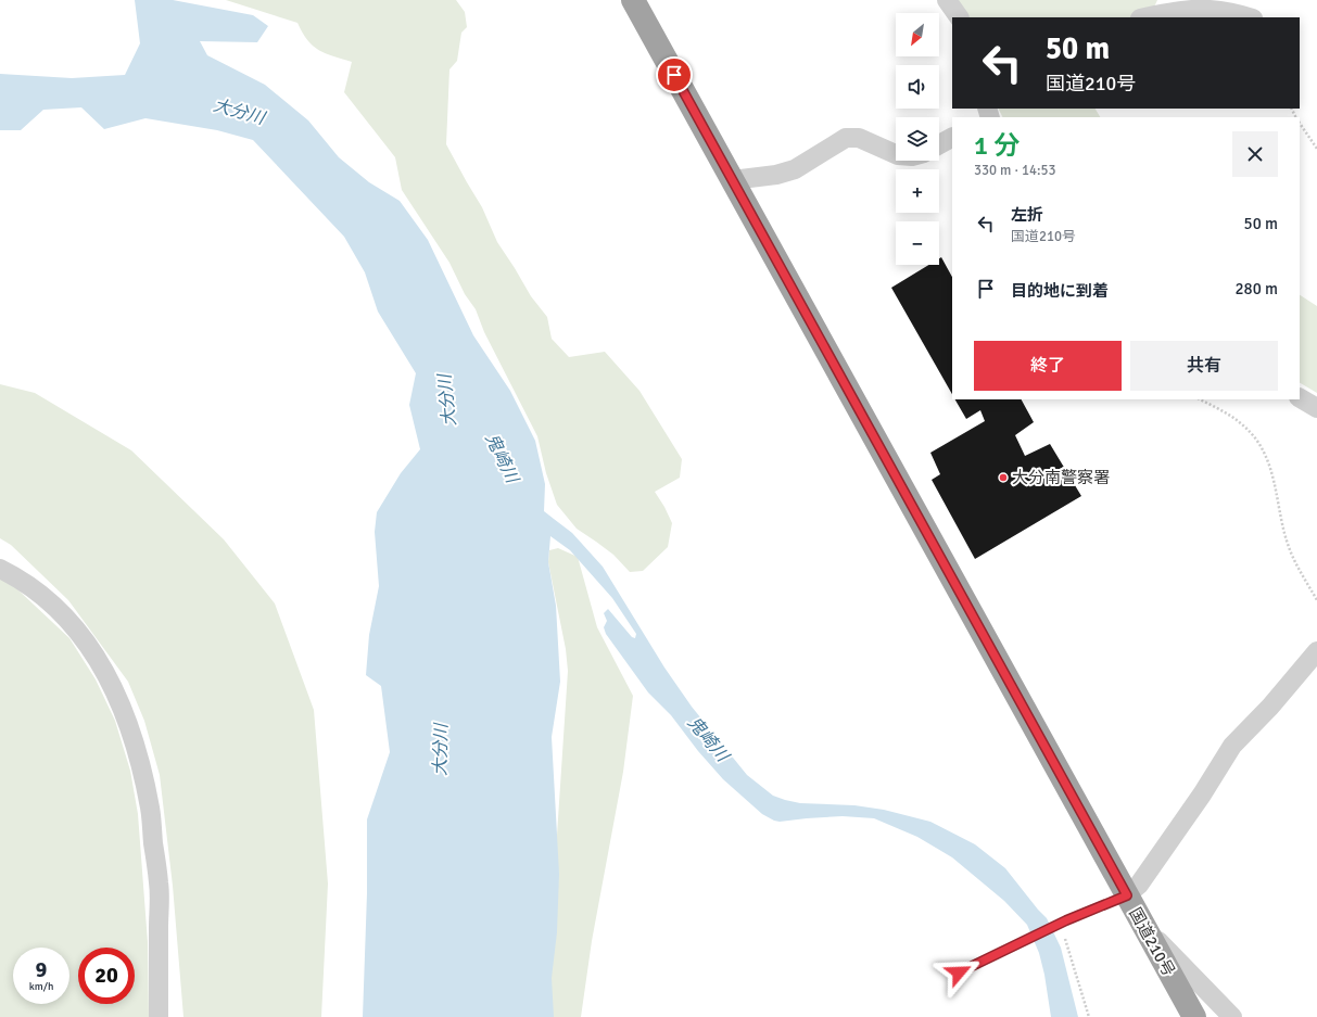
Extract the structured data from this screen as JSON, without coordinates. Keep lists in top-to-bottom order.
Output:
{
  "streets": {
    "highway": ["国道210号"]
  },
  "water": ["大分川", "鬼崎川"],
  "places": ["大分南警察署"],
  "north": "bottom left",
  "page": {
    "map_buttons": ["+", "−"],
    "turn": ["50 m", "国道210号"],
    "heading": ["1 分", "330 m · 14:53"],
    "list": [
      {
        "name": "左折",
        "note": "国道210号",
        "value": "50 m"
      },
      {
        "name": "目的地に到着",
        "value": "280 m"
      }
    ],
    "buttons": ["終了", "共有"],
    "speed": "9 km/h",
    "limit": "20"
  }
}
